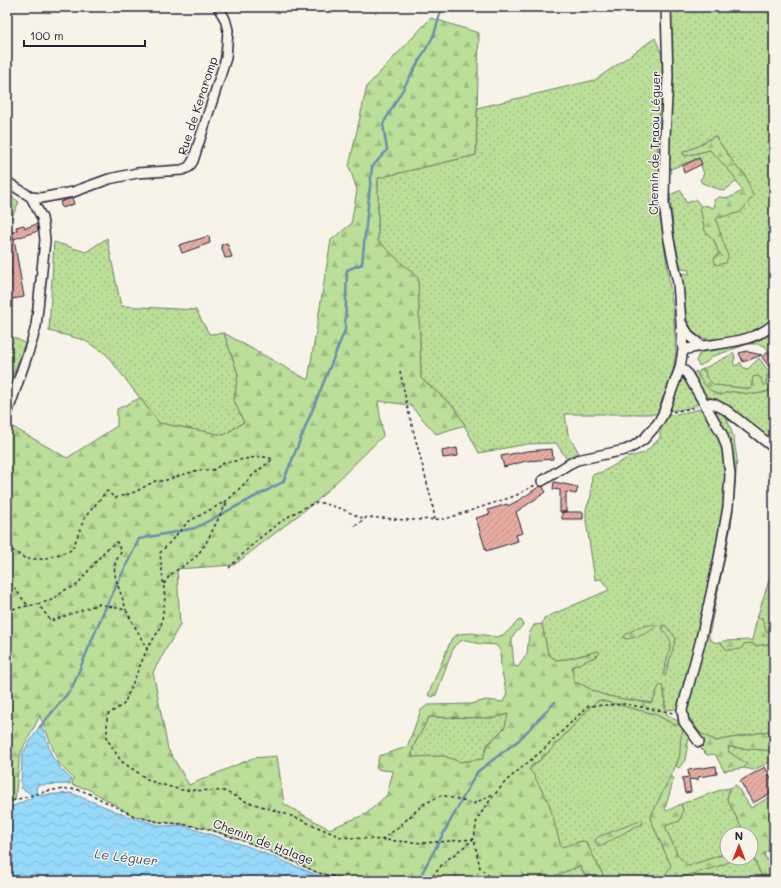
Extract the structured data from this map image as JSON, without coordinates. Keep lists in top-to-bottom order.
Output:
{
  "streets": {
    "street": ["Rue de Keraromp", "Chemin de Traou Léguer"],
    "path": ["Chemin de Halage"]
  },
  "water": ["Le Léguer"],
  "scale_bar": "100 m",
  "north": "top"
}
